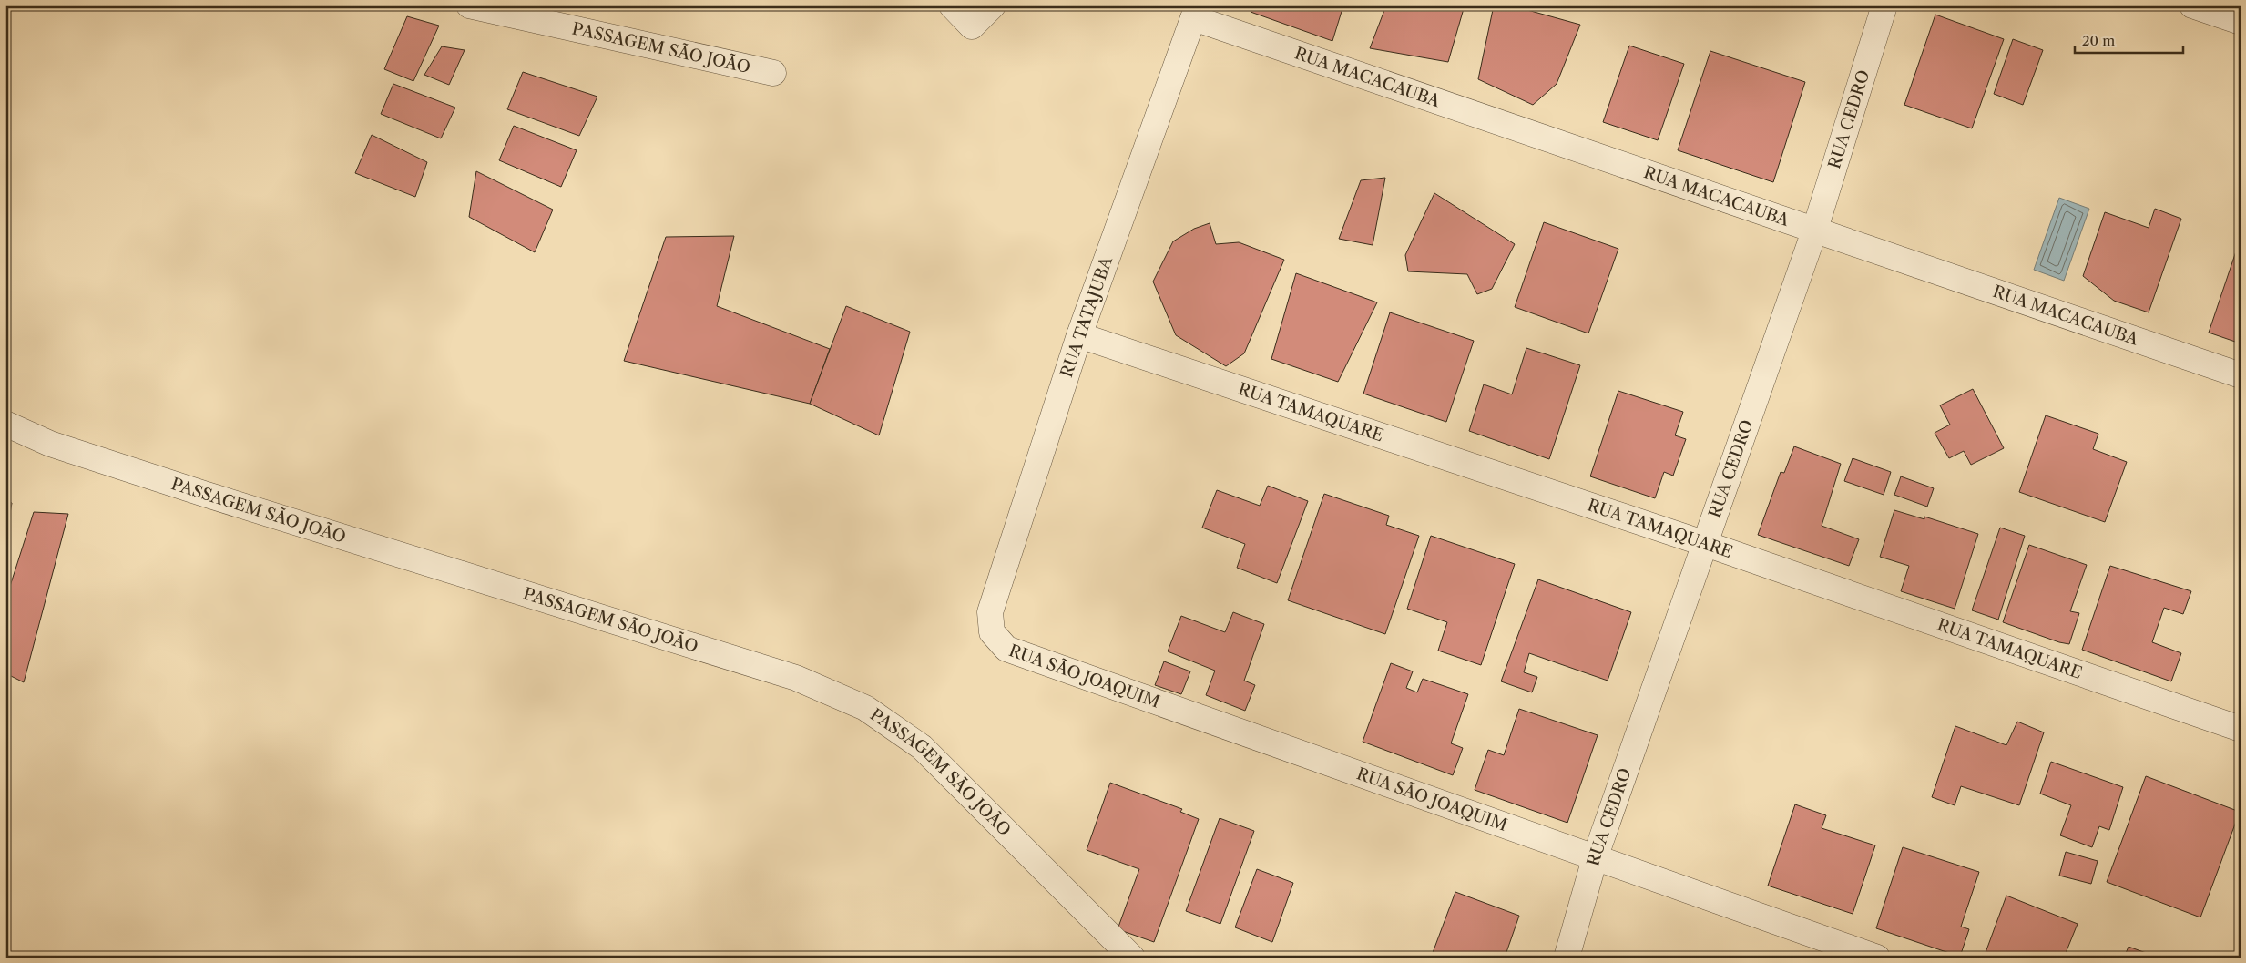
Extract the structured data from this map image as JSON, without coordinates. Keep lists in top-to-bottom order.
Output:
{
  "streets": {
    "street": [
      "PASSAGEM SÃO JOÃO",
      "RUA MACACAUBA",
      "RUA CEDRO",
      "RUA TATAJUBA",
      "RUA TAMAQUARE",
      "RUA SÃO JOAQUIM"
    ]
  },
  "crossings": [
    ["RUA MACACAUBA", "RUA CEDRO"],
    ["RUA MACACAUBA", "RUA TATAJUBA"],
    ["RUA CEDRO", "RUA TAMAQUARE"],
    ["RUA CEDRO", "RUA SÃO JOAQUIM"],
    ["RUA TATAJUBA", "RUA TAMAQUARE"],
    ["RUA TATAJUBA", "RUA SÃO JOAQUIM"]
  ],
  "scale_bar": "20 m"
}
